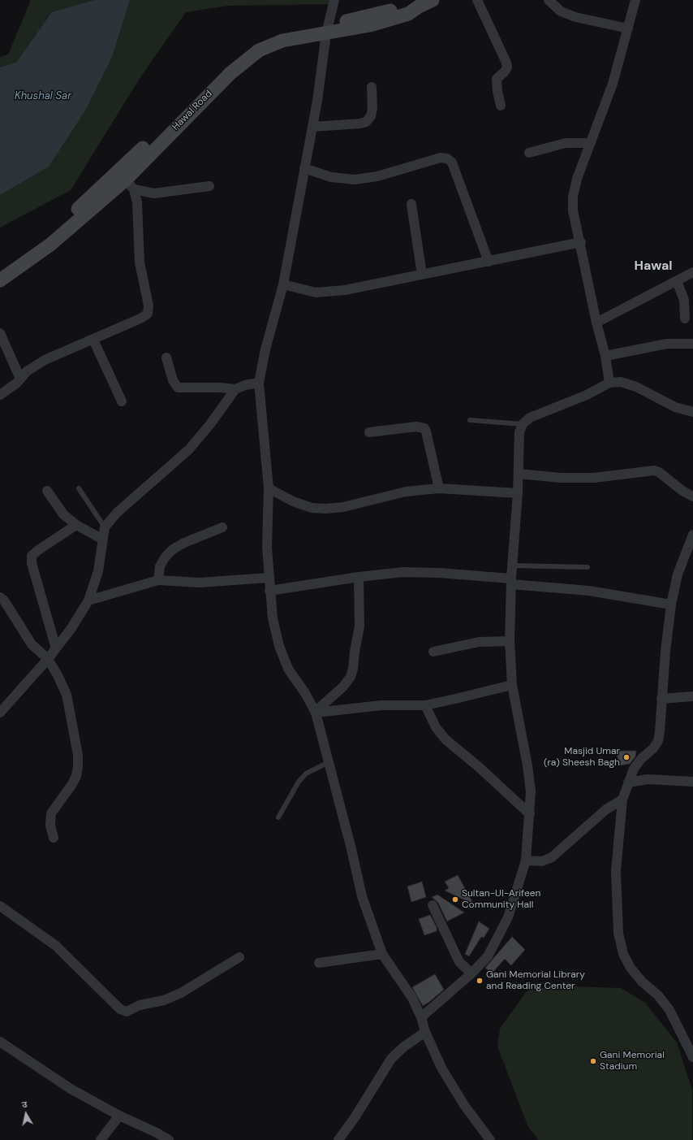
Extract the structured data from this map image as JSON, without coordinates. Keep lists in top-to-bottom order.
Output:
{
  "streets": {
    "main road": ["Hawal Road"]
  },
  "districts": ["Hawal"],
  "water": ["Khushal Sar"],
  "places": [
    "Masjid Umar (ra) Sheesh Bagh",
    "Sultan-Ul-Arifeen Community Hall",
    "Gani Memorial Library and Reading Center",
    "Gani Memorial Stadium"
  ],
  "north": "top"
}
